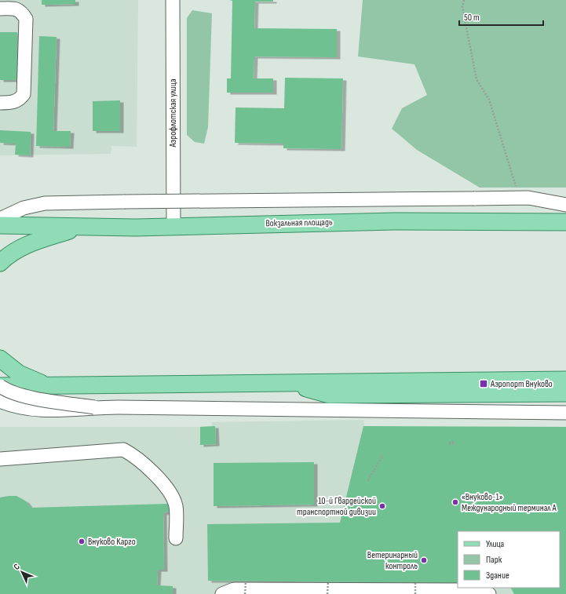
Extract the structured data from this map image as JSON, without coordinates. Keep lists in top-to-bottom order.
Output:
{
  "streets": {
    "main road": ["Вокзальная площадь"],
    "street": ["Аэрофлотская улица"]
  },
  "crossings": [
    ["Аэрофлотская улица", "Вокзальная площадь"]
  ],
  "places": {
    "transit": ["Аэропорт Внуково"],
    "other": [
      "«Внуково-1» Международный терминал А",
      "10-й Гвардейской транспортной дивизии",
      "Внуково Карго",
      "Ветеринарный контроль"
    ]
  },
  "legend": ["Улица", "Парк", "Здание"],
  "scale_bar": "50 m",
  "north": "top left"
}
